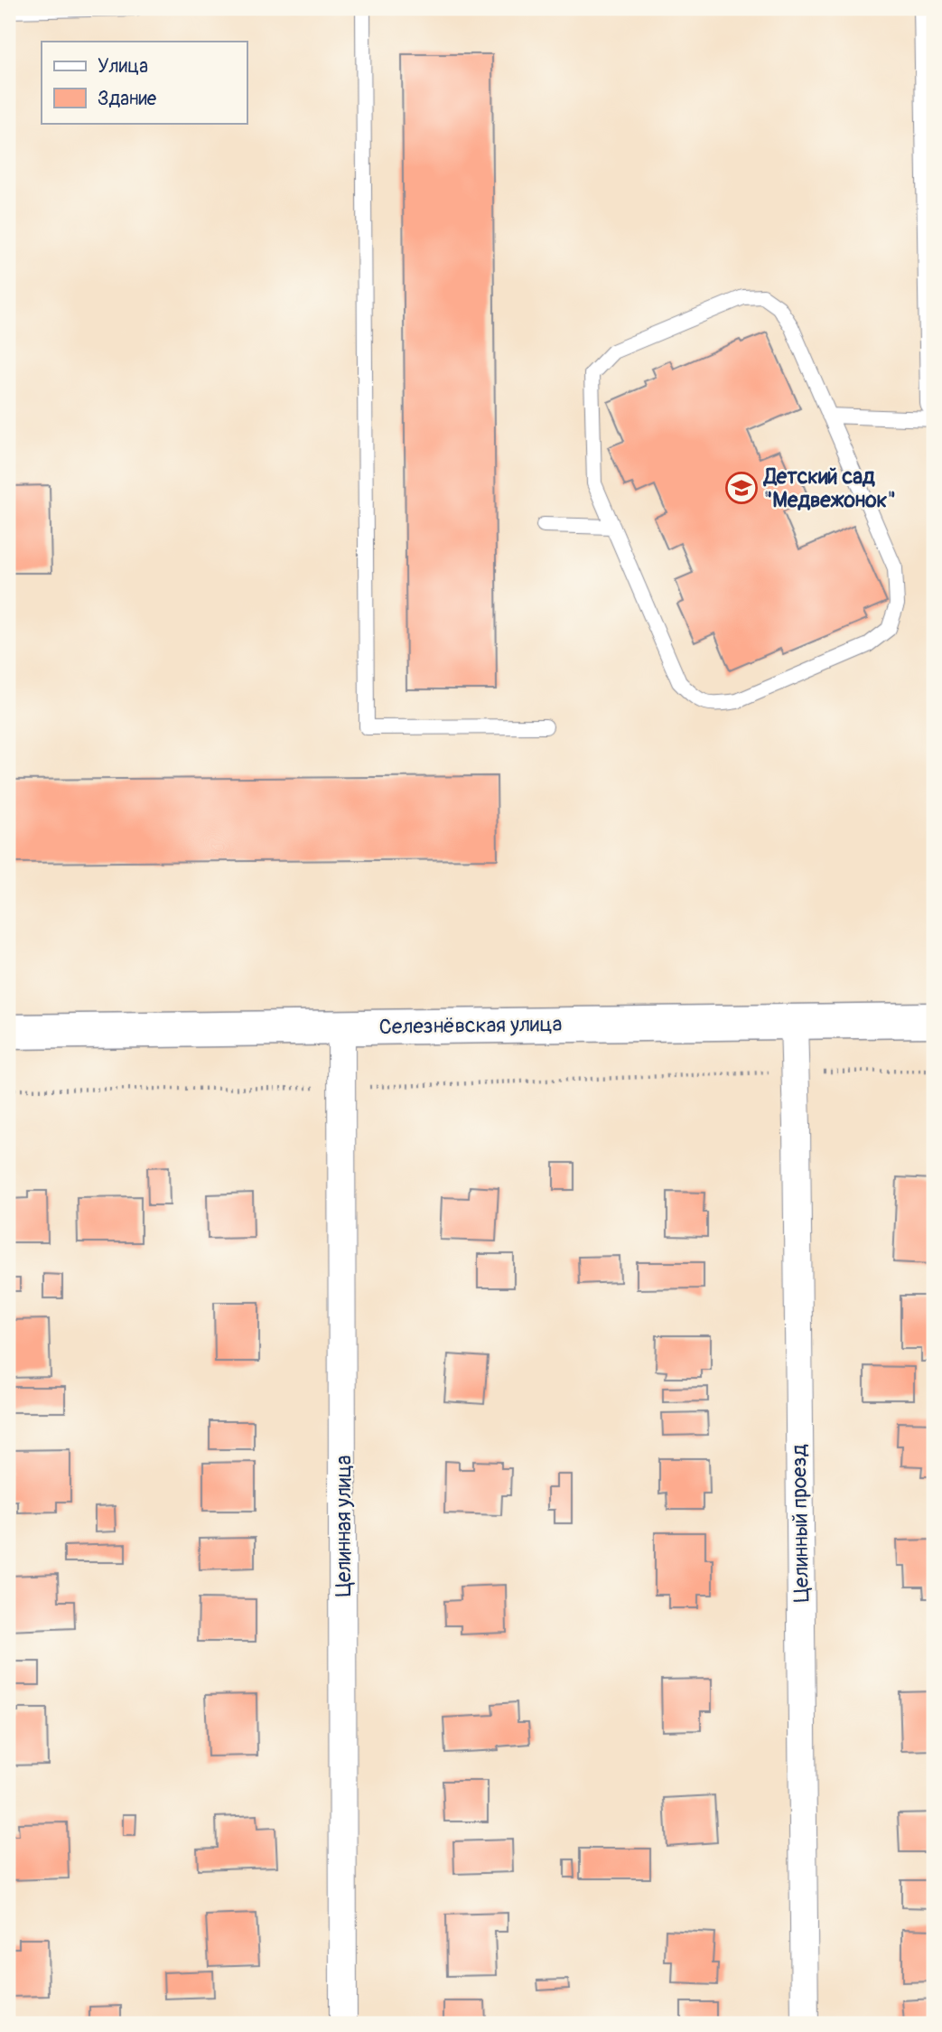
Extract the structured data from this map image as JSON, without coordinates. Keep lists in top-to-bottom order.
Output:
{
  "streets": {
    "street": ["Селезнёвская улица", "Целинный проезд", "Целинная улица"]
  },
  "crossings": [
    ["Селезнёвская улица", "Целинный проезд"],
    ["Селезнёвская улица", "Целинная улица"]
  ],
  "places": {
    "school or university": ["Детский сад \"Медвежонок\""]
  },
  "legend": ["Улица", "Здание"]
}
